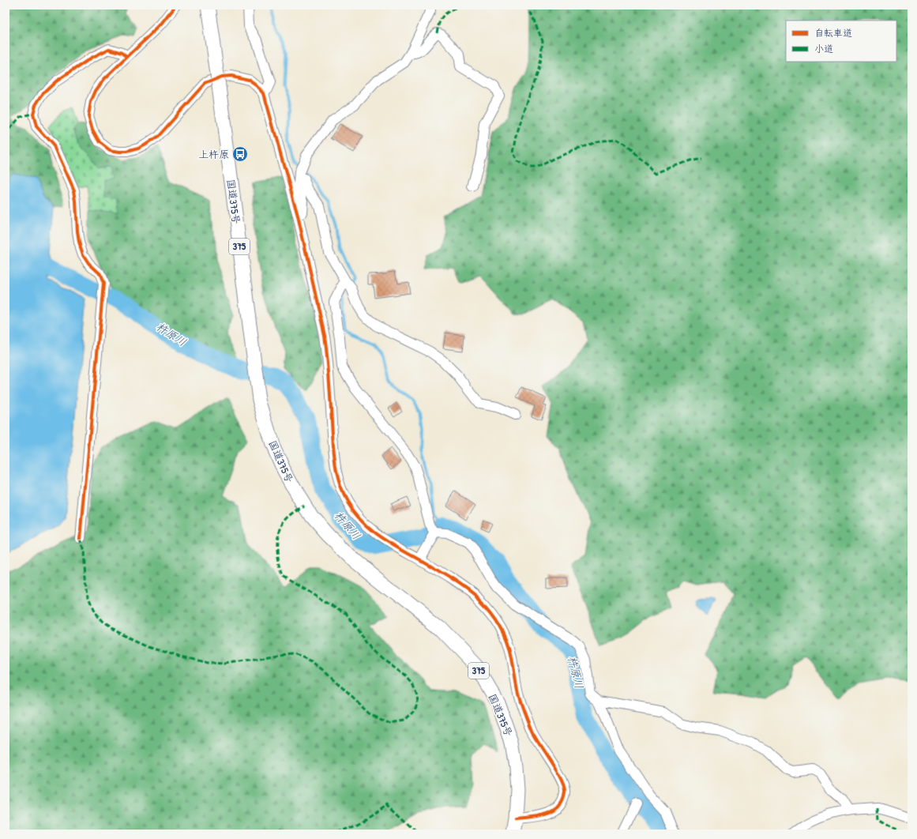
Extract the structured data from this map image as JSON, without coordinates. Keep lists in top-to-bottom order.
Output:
{
  "streets": {
    "highway": ["国道375号", "375"]
  },
  "water": ["杵原川"],
  "places": {
    "bus stop": ["上杵原"]
  },
  "legend": ["自転車道", "小道"]
}
